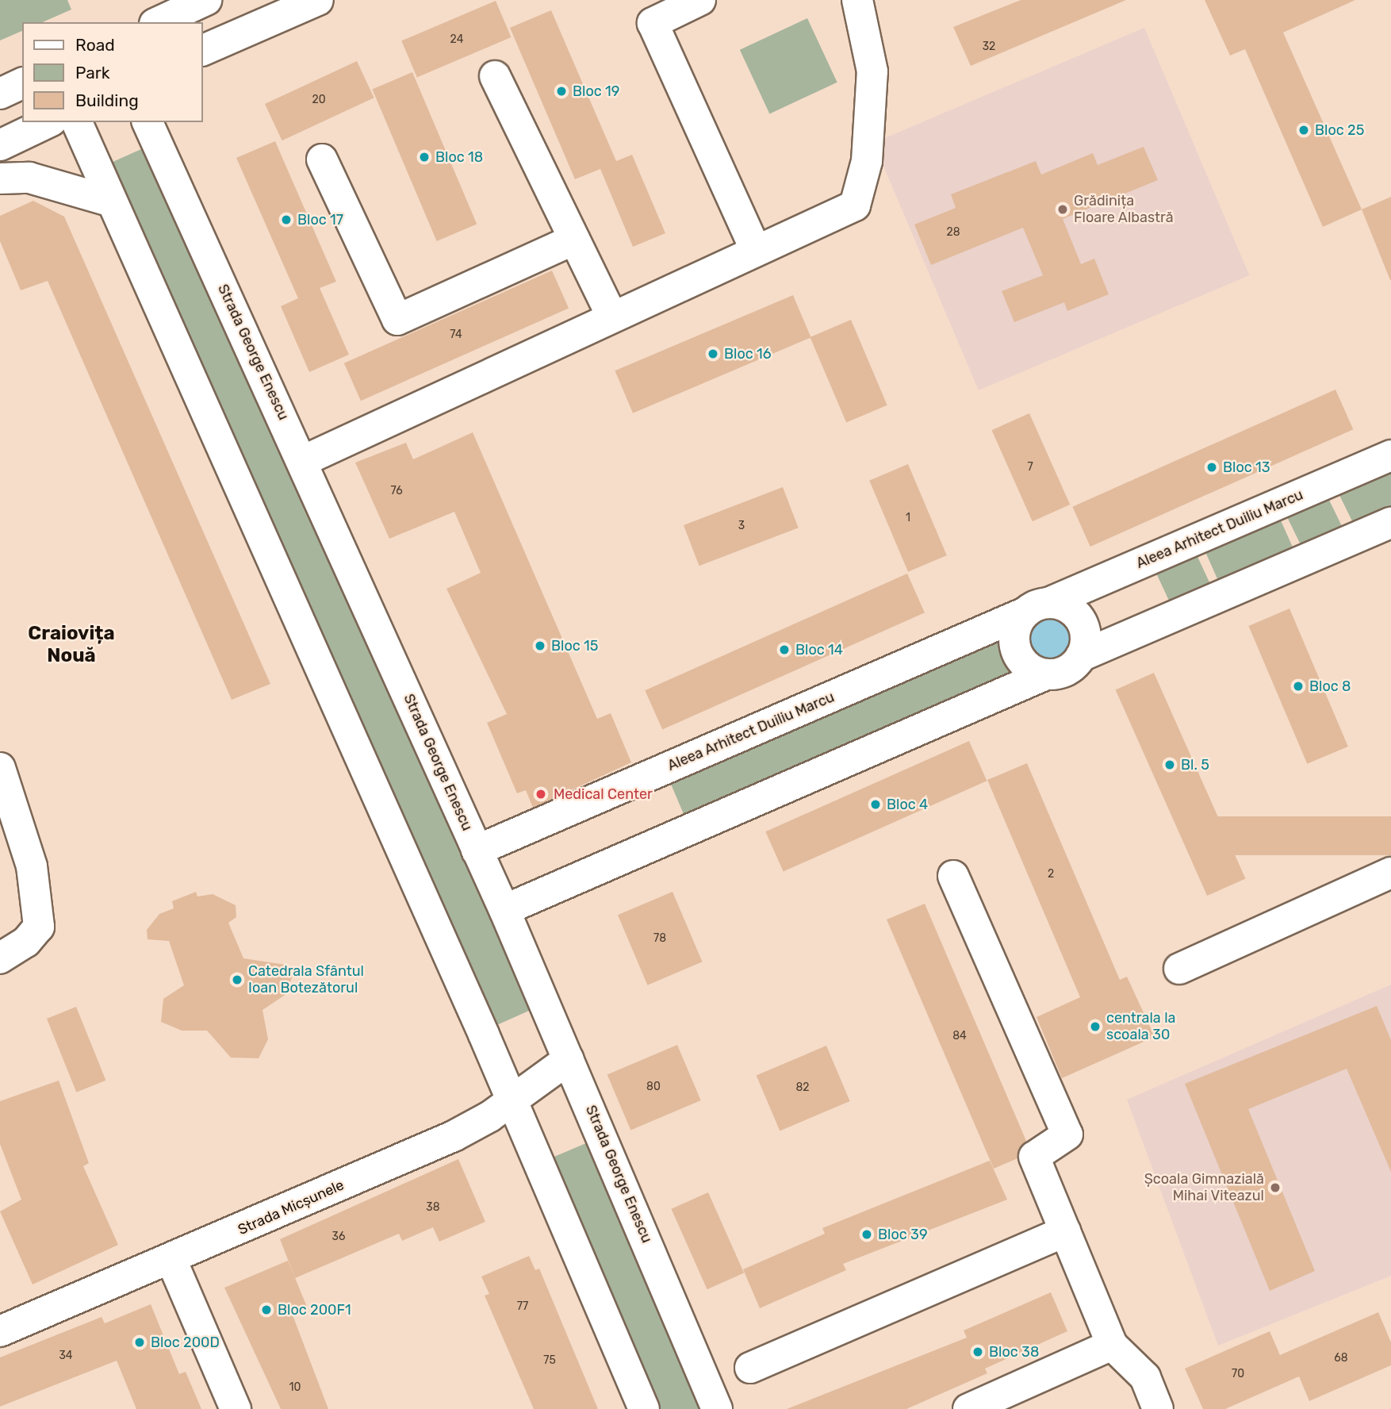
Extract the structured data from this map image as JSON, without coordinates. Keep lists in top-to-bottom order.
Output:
{
  "streets": {
    "street": ["Strada George Enescu", "Aleea Arhitect Duiliu Marcu", "Strada Micșunele"]
  },
  "crossings": [
    ["Strada George Enescu", "Aleea Arhitect Duiliu Marcu"],
    ["Strada George Enescu", "Strada Micșunele"]
  ],
  "districts": ["Craiovița Nouă"],
  "places": [
    "Bloc 19",
    "Bloc 25",
    "Bloc 18",
    "Grădinița Floare Albastră",
    "Bloc 17",
    "Bloc 16",
    "Bloc 13",
    "Bloc 15",
    "Bloc 14",
    "Bloc 8",
    "Bl. 5",
    "Medical Center",
    "Bloc 4",
    "Catedrala Sfântul Ioan Botezătorul",
    "centrala la scoala 30",
    "Școala Gimnazială Mihai Viteazul",
    "Bloc 39",
    "Bloc 200F1",
    "Bloc 200D",
    "Bloc 38"
  ],
  "house_numbers": [
    "24",
    "32",
    "20",
    "28",
    "74",
    "7",
    "76",
    "1",
    "3",
    "2",
    "78",
    "84",
    "80",
    "82",
    "38",
    "36",
    "77",
    "34",
    "68",
    "75",
    "70",
    "10"
  ],
  "legend": ["Road", "Park", "Building"]
}
